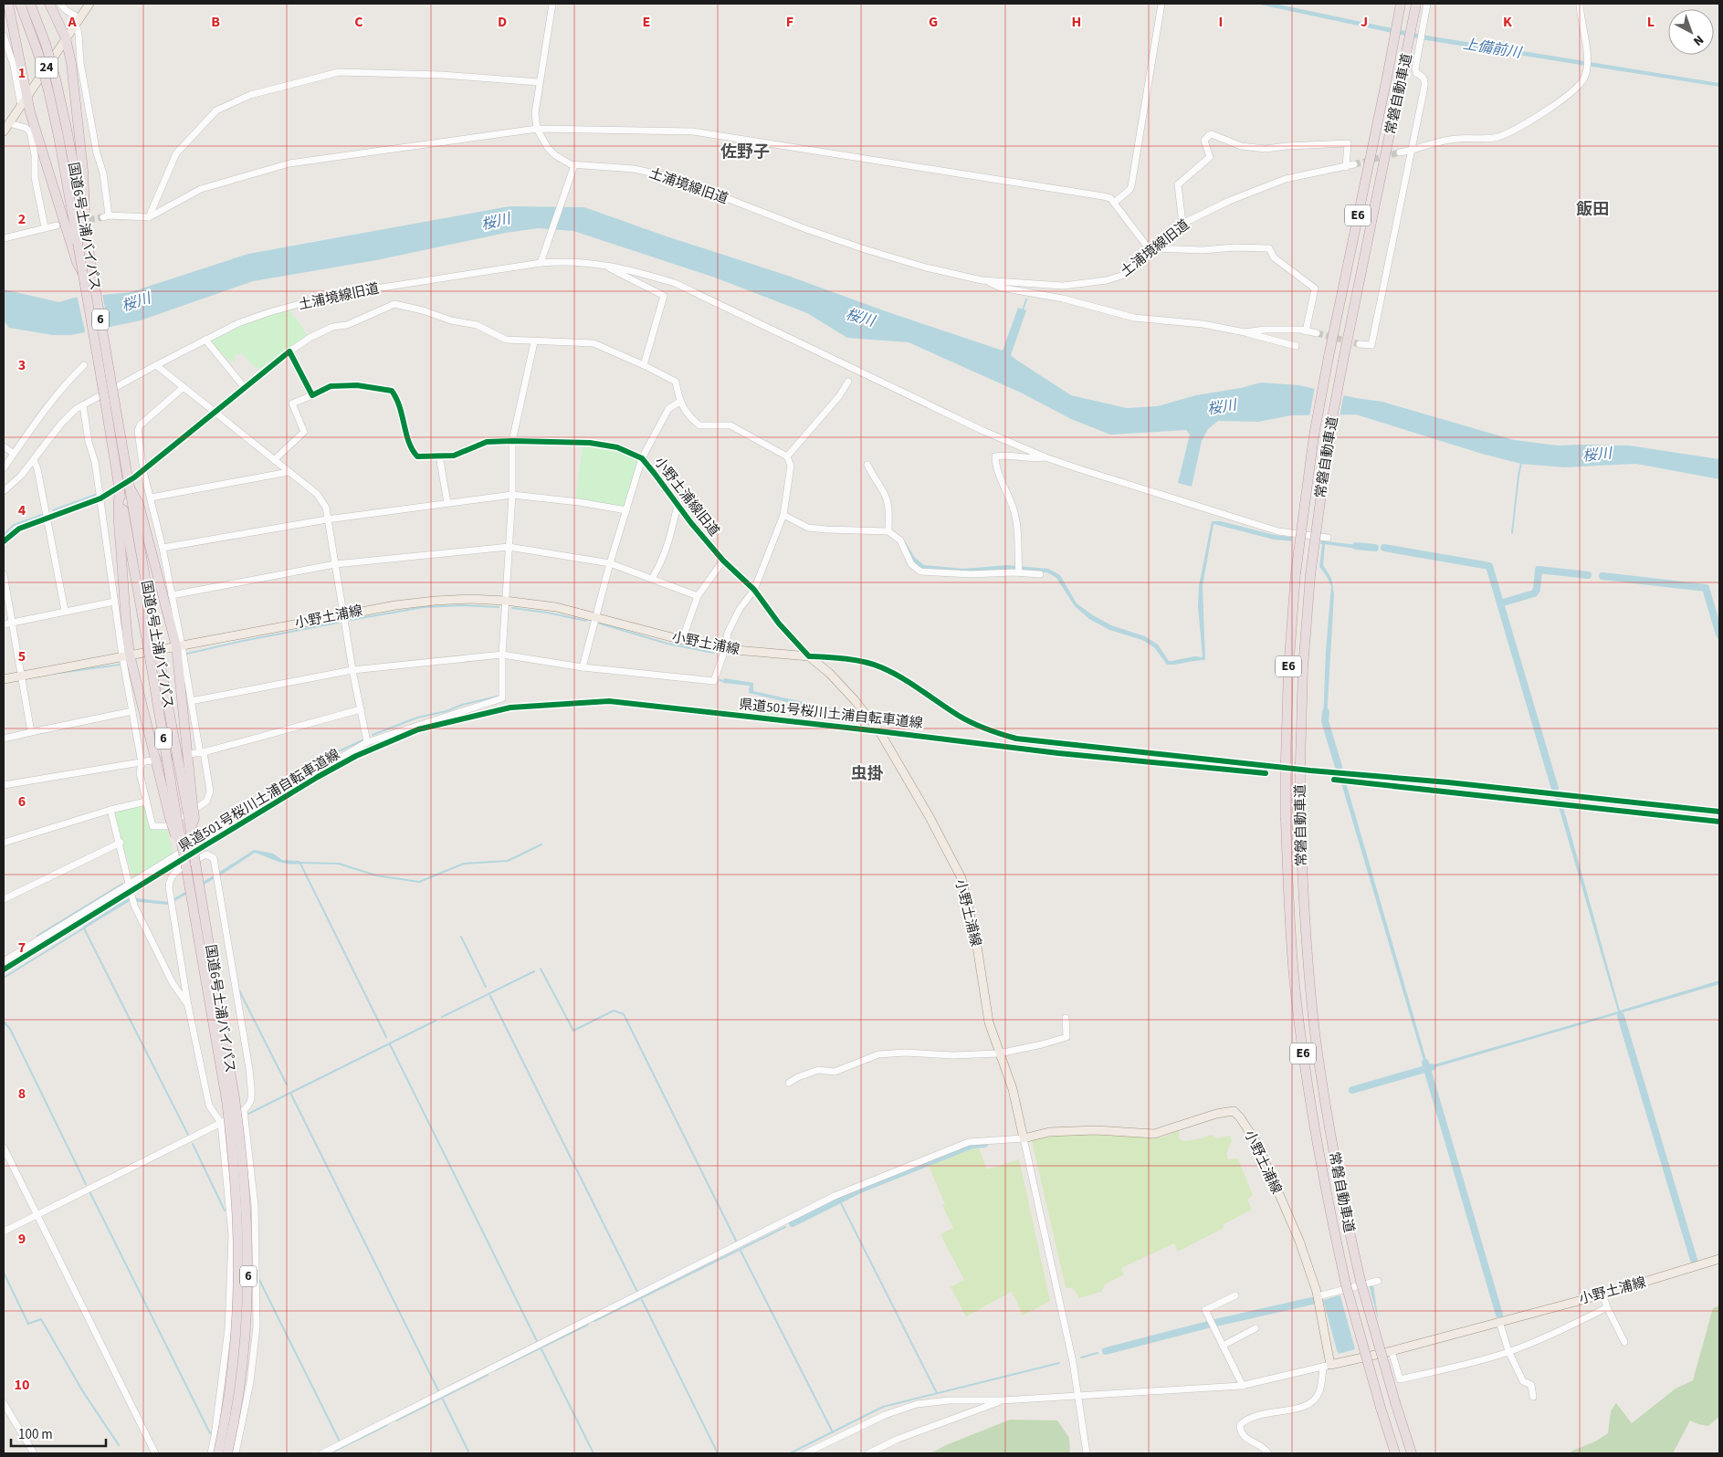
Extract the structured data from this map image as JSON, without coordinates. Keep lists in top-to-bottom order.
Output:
{
  "streets": {
    "highway": [
      "常磐自動車道",
      "E6",
      "国道6号土浦バイパス",
      "6"
    ],
    "main road": ["24", "小野土浦線"],
    "street": ["土浦境線旧道", "小野土浦線旧道"],
    "cycle path": ["県道501号桜川土浦自転車道線"]
  },
  "crossings": [
    ["小野土浦線旧道", "小野土浦線"]
  ],
  "districts": ["佐野子", "飯田", "虫掛"],
  "water": ["上備前川", "桜川"],
  "scale_bar": "100 m",
  "north": "bottom right",
  "grid": {
    "columns": [
      "A",
      "B",
      "C",
      "D",
      "E",
      "F",
      "G",
      "H",
      "I",
      "J",
      "K",
      "L"
    ],
    "rows": [
      "1",
      "2",
      "3",
      "4",
      "5",
      "6",
      "7",
      "8",
      "9",
      "10"
    ]
  }
}
